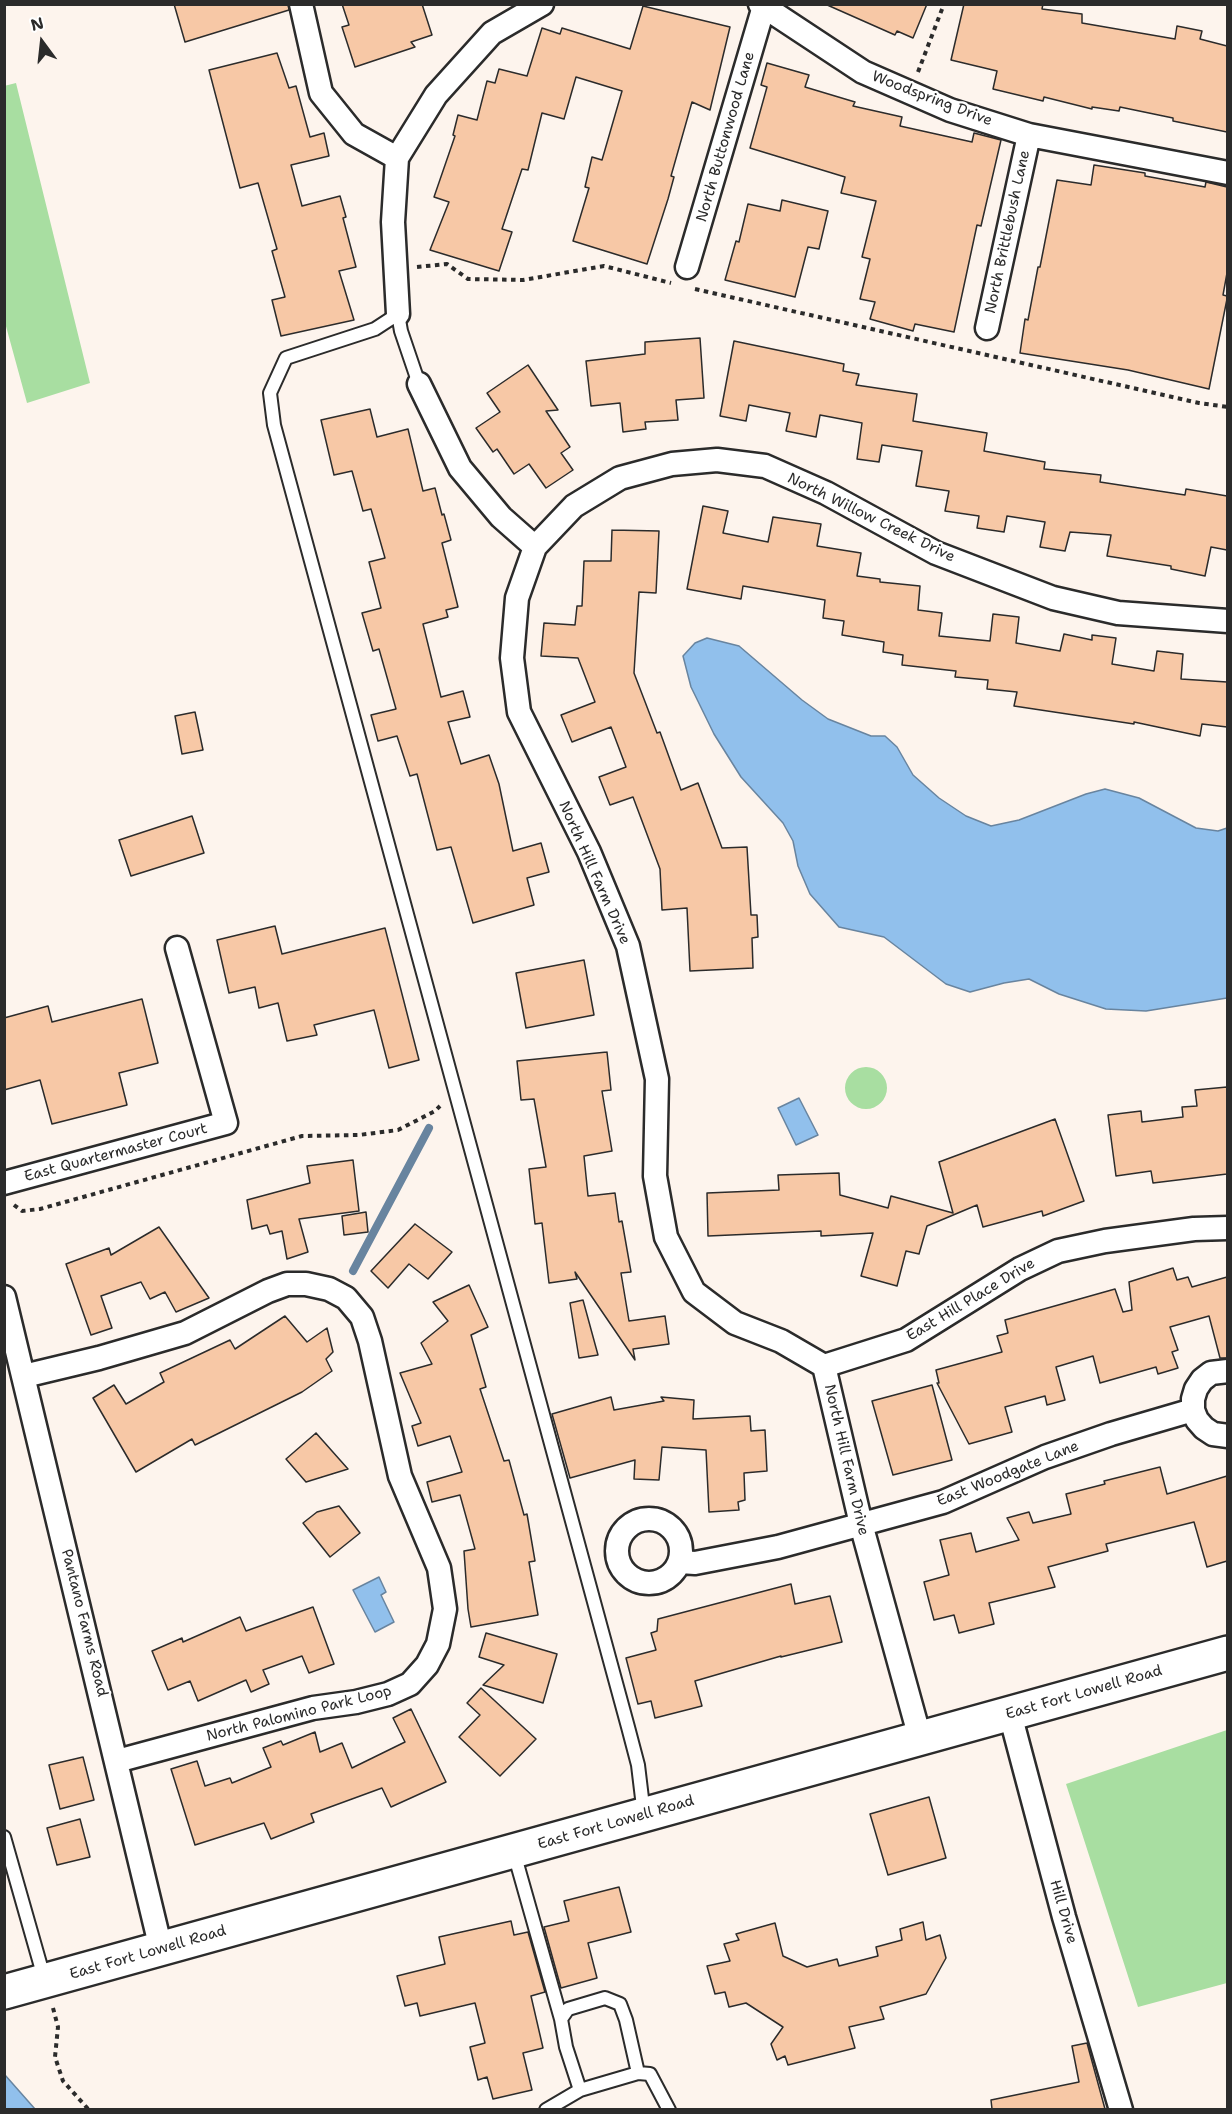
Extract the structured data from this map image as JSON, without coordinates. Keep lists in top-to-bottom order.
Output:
{
  "streets": {
    "street": [
      "Woodspring Drive",
      "North Buttonwood Lane",
      "North Brittlebush Lane",
      "North Willow Creek Drive",
      "North Hill Farm Drive",
      "East Quartermaster Court",
      "East Hill Place Drive",
      "East Woodgate Lane",
      "Pantano Farms Road",
      "East Fort Lowell Road",
      "North Palomino Park Loop",
      "Hill Drive"
    ]
  },
  "crossings": [
    ["Woodspring Drive", "North Buttonwood Lane"],
    ["Woodspring Drive", "North Brittlebush Lane"],
    ["North Willow Creek Drive", "North Hill Farm Drive"],
    ["North Hill Farm Drive", "East Hill Place Drive"],
    ["North Hill Farm Drive", "East Woodgate Lane"],
    ["North Hill Farm Drive", "East Fort Lowell Road"],
    ["Pantano Farms Road", "East Fort Lowell Road"],
    ["Pantano Farms Road", "North Palomino Park Loop"],
    ["East Fort Lowell Road", "Hill Drive"]
  ],
  "north": "top"
}
